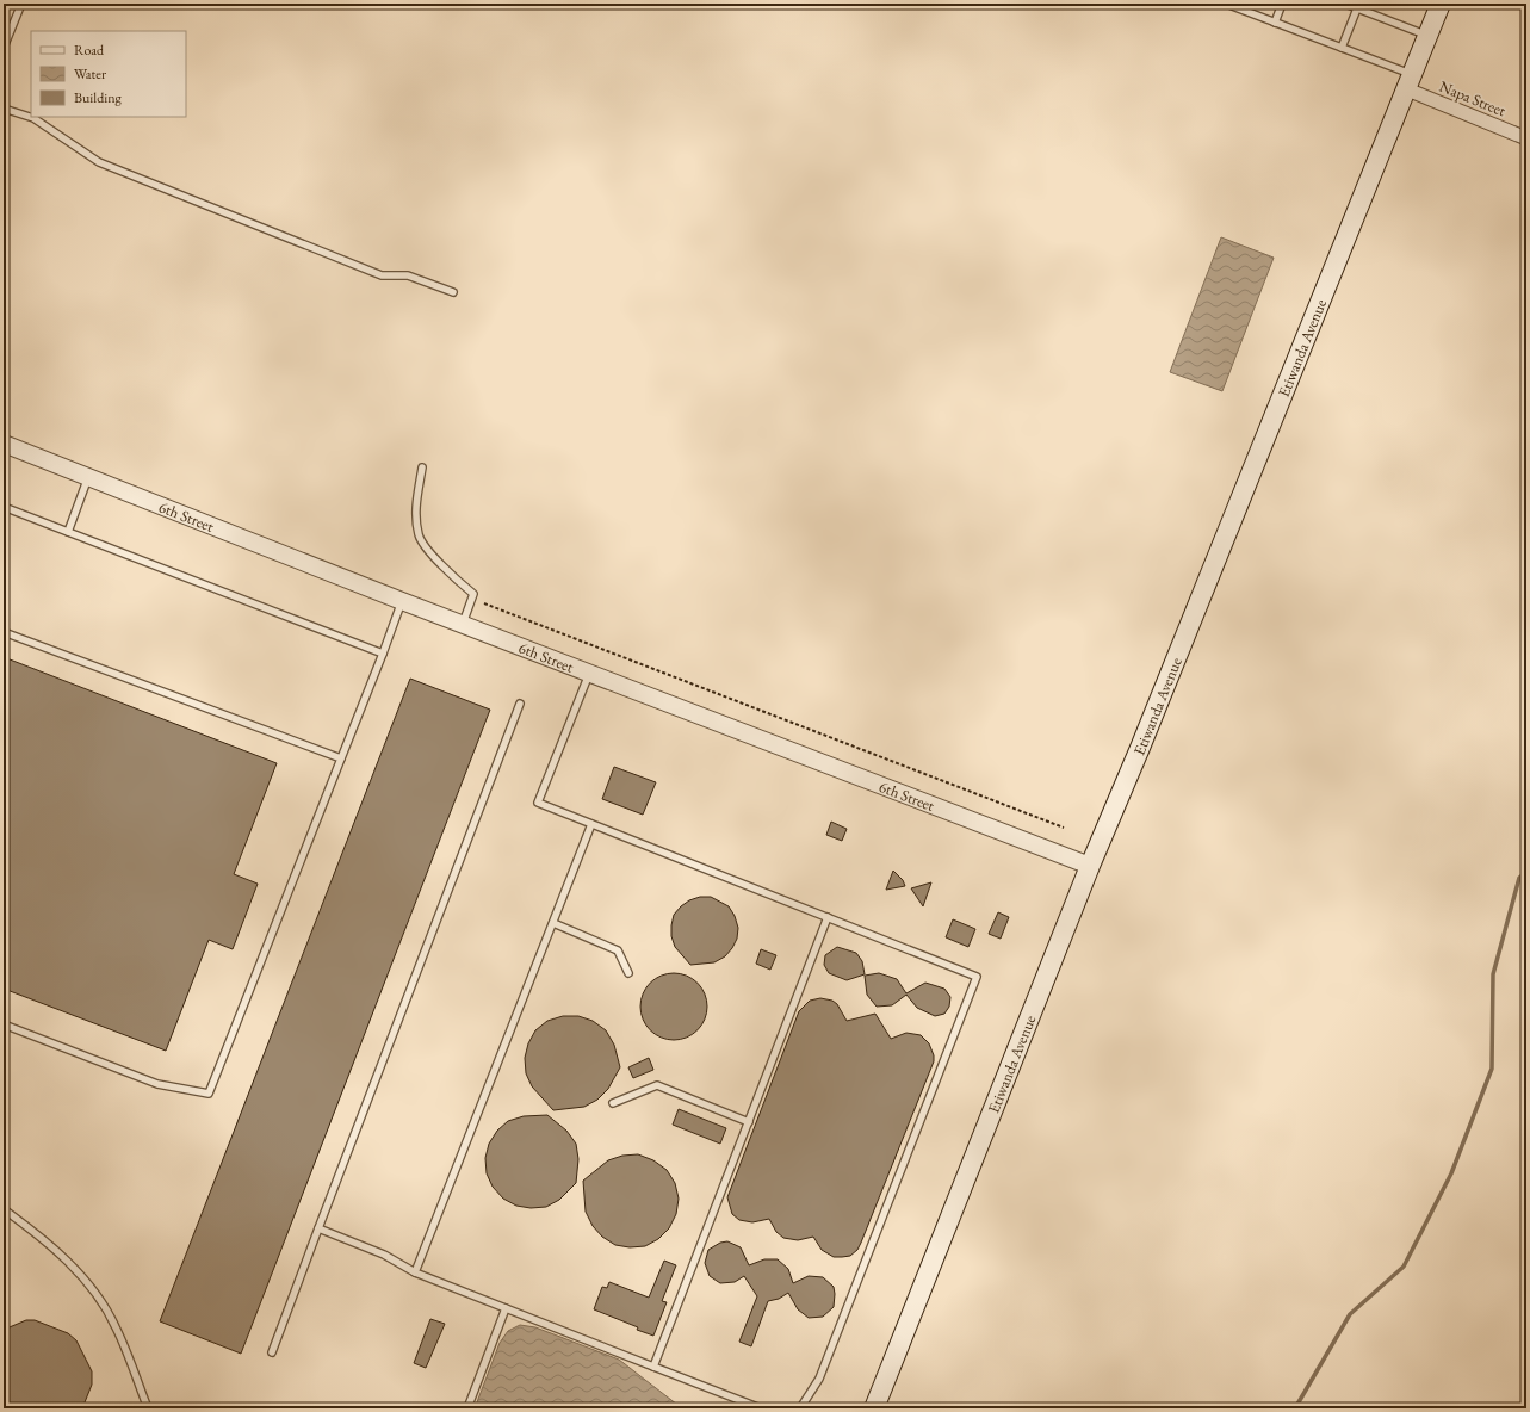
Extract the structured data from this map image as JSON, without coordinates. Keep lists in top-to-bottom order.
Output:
{
  "streets": {
    "main road": ["Etiwanda Avenue"],
    "street": ["Napa Street", "6th Street"]
  },
  "crossings": [
    ["Napa Street", "Etiwanda Avenue"],
    ["Etiwanda Avenue", "6th Street"]
  ],
  "legend": ["Road", "Water", "Building"]
}
